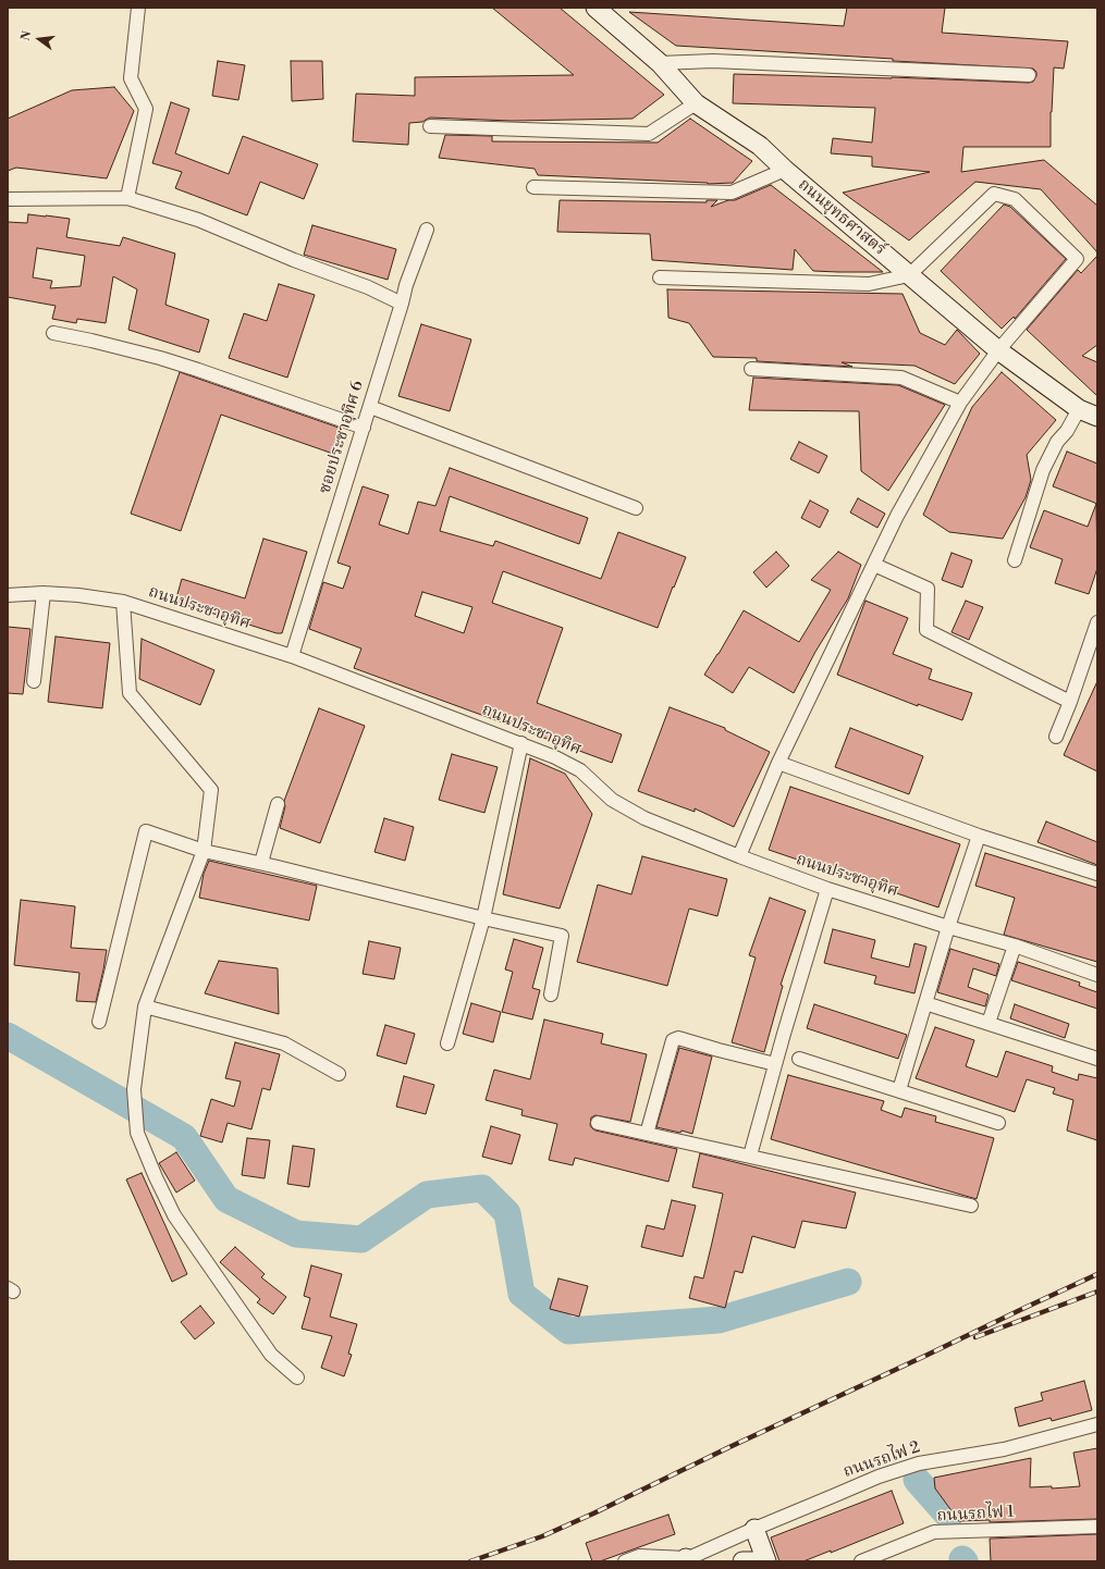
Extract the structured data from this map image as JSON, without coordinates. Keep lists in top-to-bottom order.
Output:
{
  "streets": {
    "street": [
      "ถนนยุทธศาสตร์",
      "ซอยประชาอุทิศ 6",
      "ถนนประชาอุทิศ",
      "ถนนรถไฟ 2",
      "ถนนรถไฟ 1"
    ]
  },
  "crossings": [
    ["ซอยประชาอุทิศ 6", "ถนนประชาอุทิศ"]
  ],
  "north": "left"
}
